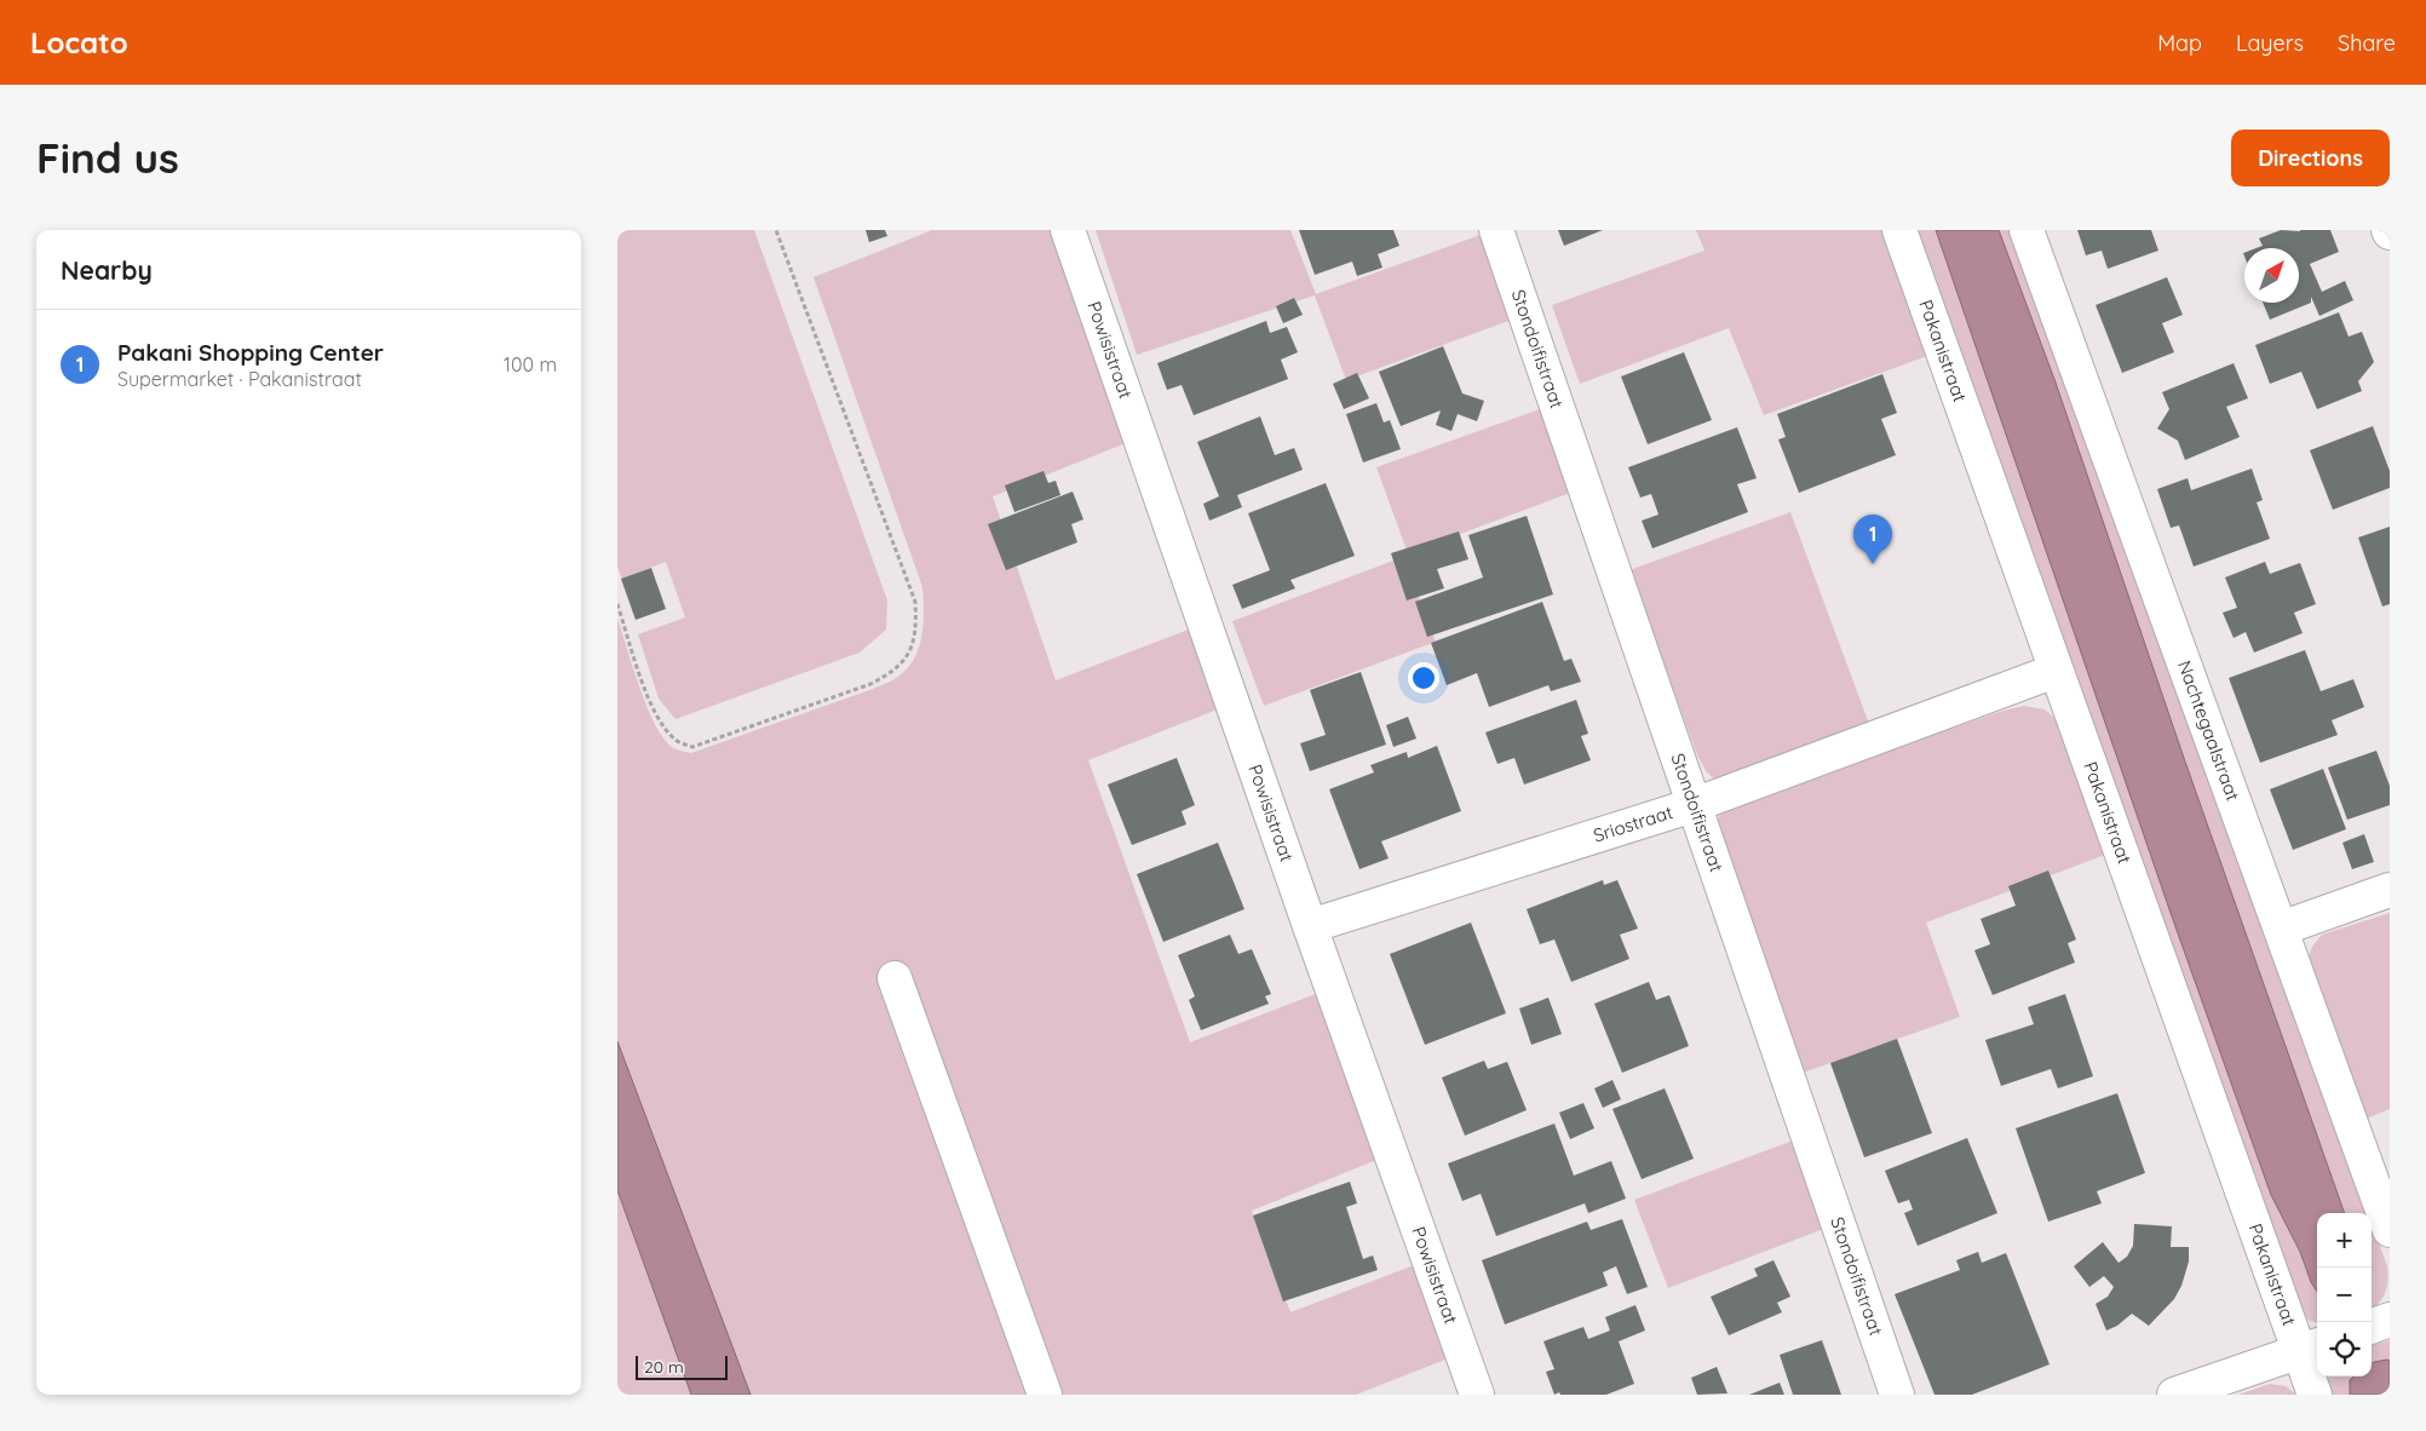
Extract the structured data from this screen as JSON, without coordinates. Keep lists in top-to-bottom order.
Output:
{
  "streets": {
    "street": [
      "Stondoifistraat",
      "Powisistraat",
      "Pakanistraat",
      "Nachtegaalstraat",
      "Sriostraat"
    ]
  },
  "crossings": [
    ["Stondoifistraat", "Sriostraat"],
    ["Powisistraat", "Sriostraat"],
    ["Pakanistraat", "Sriostraat"]
  ],
  "scale_bar": "20 m",
  "north": "top right",
  "page": {
    "header": "Locato",
    "nav": ["Map", "Layers", "Share"],
    "buttons": "Directions",
    "title": "Find us",
    "heading": "Nearby",
    "list": [
      {
        "mark": "1",
        "name": "Pakani Shopping Center",
        "note": "Supermarket · Pakanistraat",
        "value": "100 m"
      }
    ],
    "pins": "1",
    "map_buttons": ["+", "−"],
    "scale": "20 m"
  }
}
